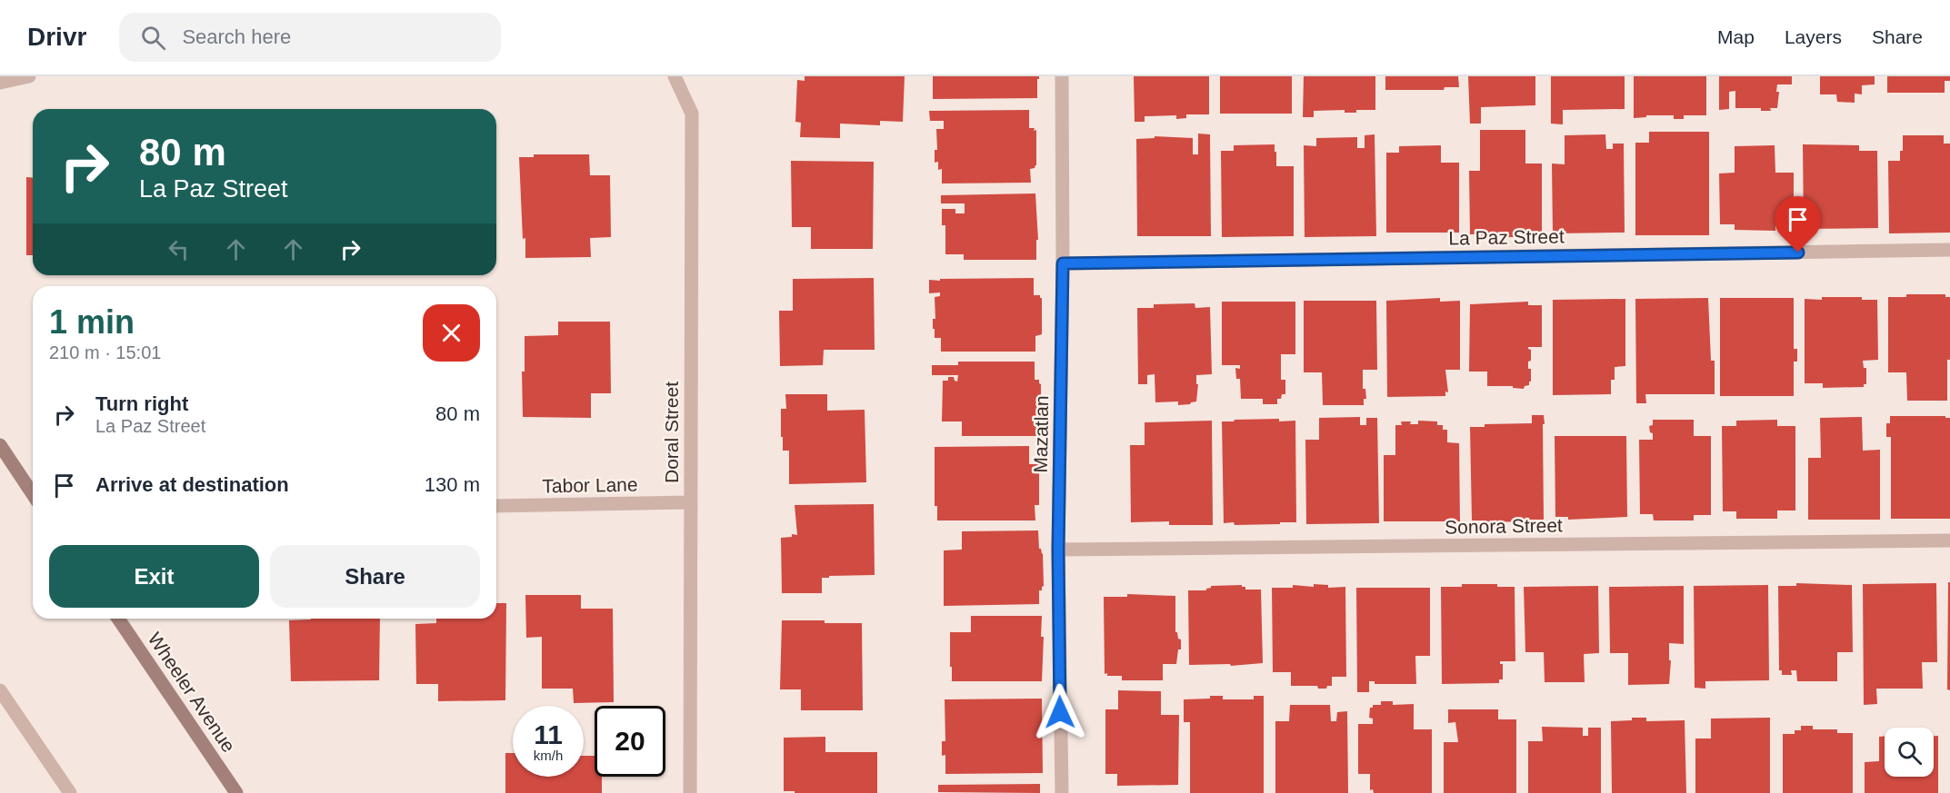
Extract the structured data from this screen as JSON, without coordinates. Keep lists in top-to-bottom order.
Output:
{
  "streets": {
    "main road": ["Wheeler Avenue"],
    "street": [
      "La Paz Street",
      "Doral Street",
      "Mazatlan",
      "Tabor Lane",
      "Sonora Street"
    ]
  },
  "crossings": [
    ["La Paz Street", "Mazatlan"],
    ["Doral Street", "Tabor Lane"],
    ["Mazatlan", "Sonora Street"]
  ],
  "page": {
    "header": "Drivr",
    "search": "Search here",
    "nav": ["Map", "Layers", "Share"],
    "turn": ["80 m", "La Paz Street"],
    "heading": ["1 min", "210 m · 15:01"],
    "list": [
      {
        "name": "Turn right",
        "note": "La Paz Street",
        "value": "80 m"
      },
      {
        "name": "Arrive at destination",
        "value": "130 m"
      }
    ],
    "buttons": ["Exit", "Share"],
    "speed": "11 km/h",
    "limit": "20"
  }
}
